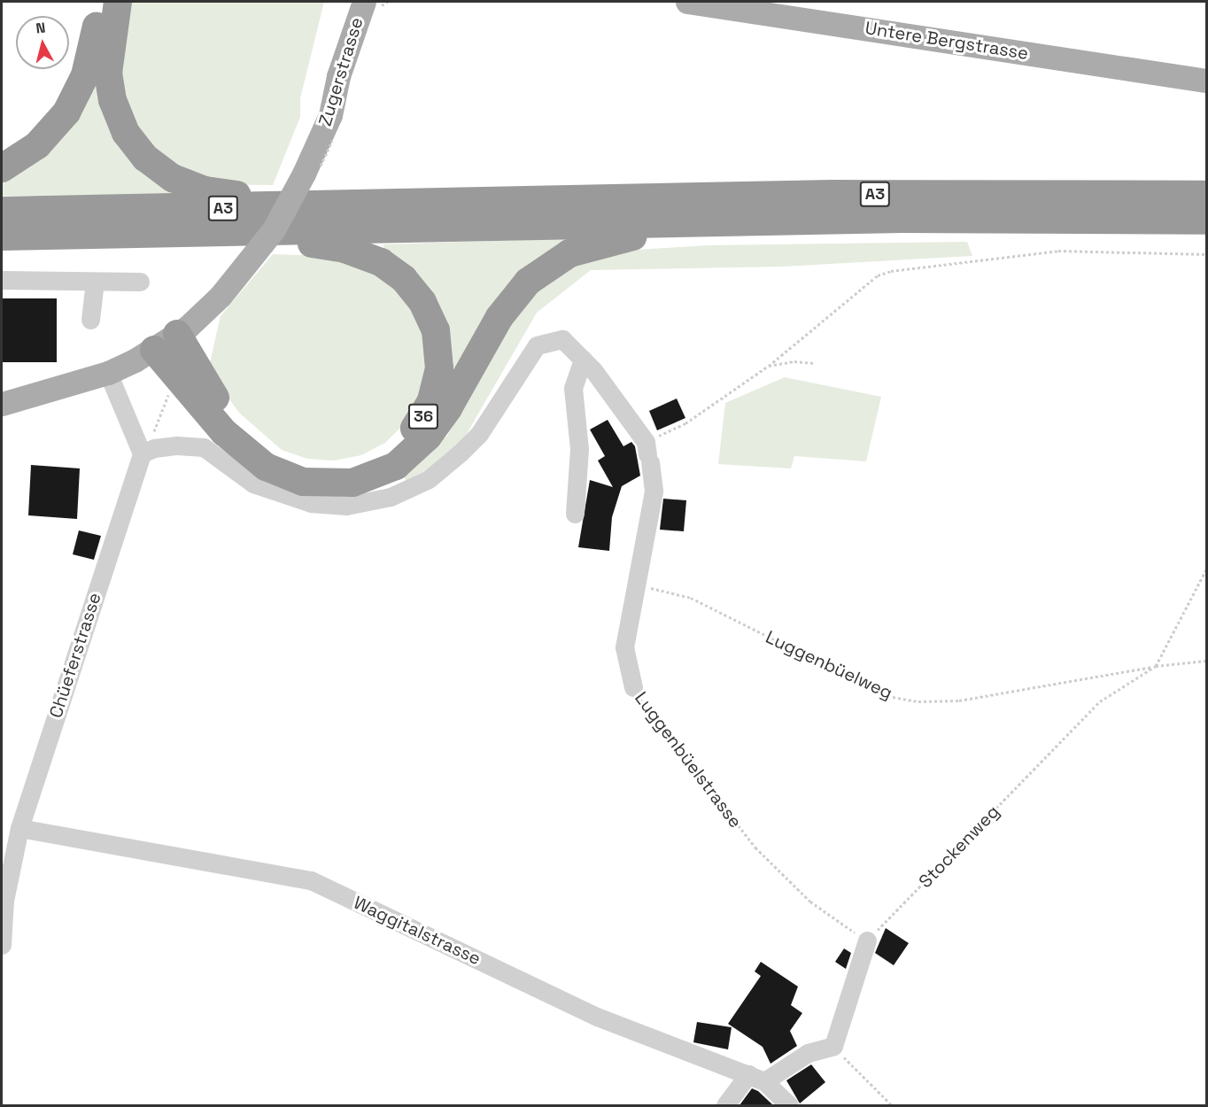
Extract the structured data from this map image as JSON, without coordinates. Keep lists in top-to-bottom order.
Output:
{
  "streets": {
    "highway": ["A3", "36"],
    "main road": ["Untere Bergstrasse", "Zugerstrasse"],
    "street": ["Chüeferstrasse", "Luggenbüelstrasse", "Waggitalstrasse"],
    "path": ["Luggenbüelweg", "Stockenweg"]
  },
  "crossings": [
    ["Zugerstrasse", "36"],
    ["A3", "36"],
    ["Chüeferstrasse", "Waggitalstrasse"],
    ["Luggenbüelweg", "Luggenbüelstrasse"],
    ["Luggenbüelweg", "Stockenweg"],
    ["Luggenbüelstrasse", "Stockenweg"]
  ],
  "north": "top"
}
